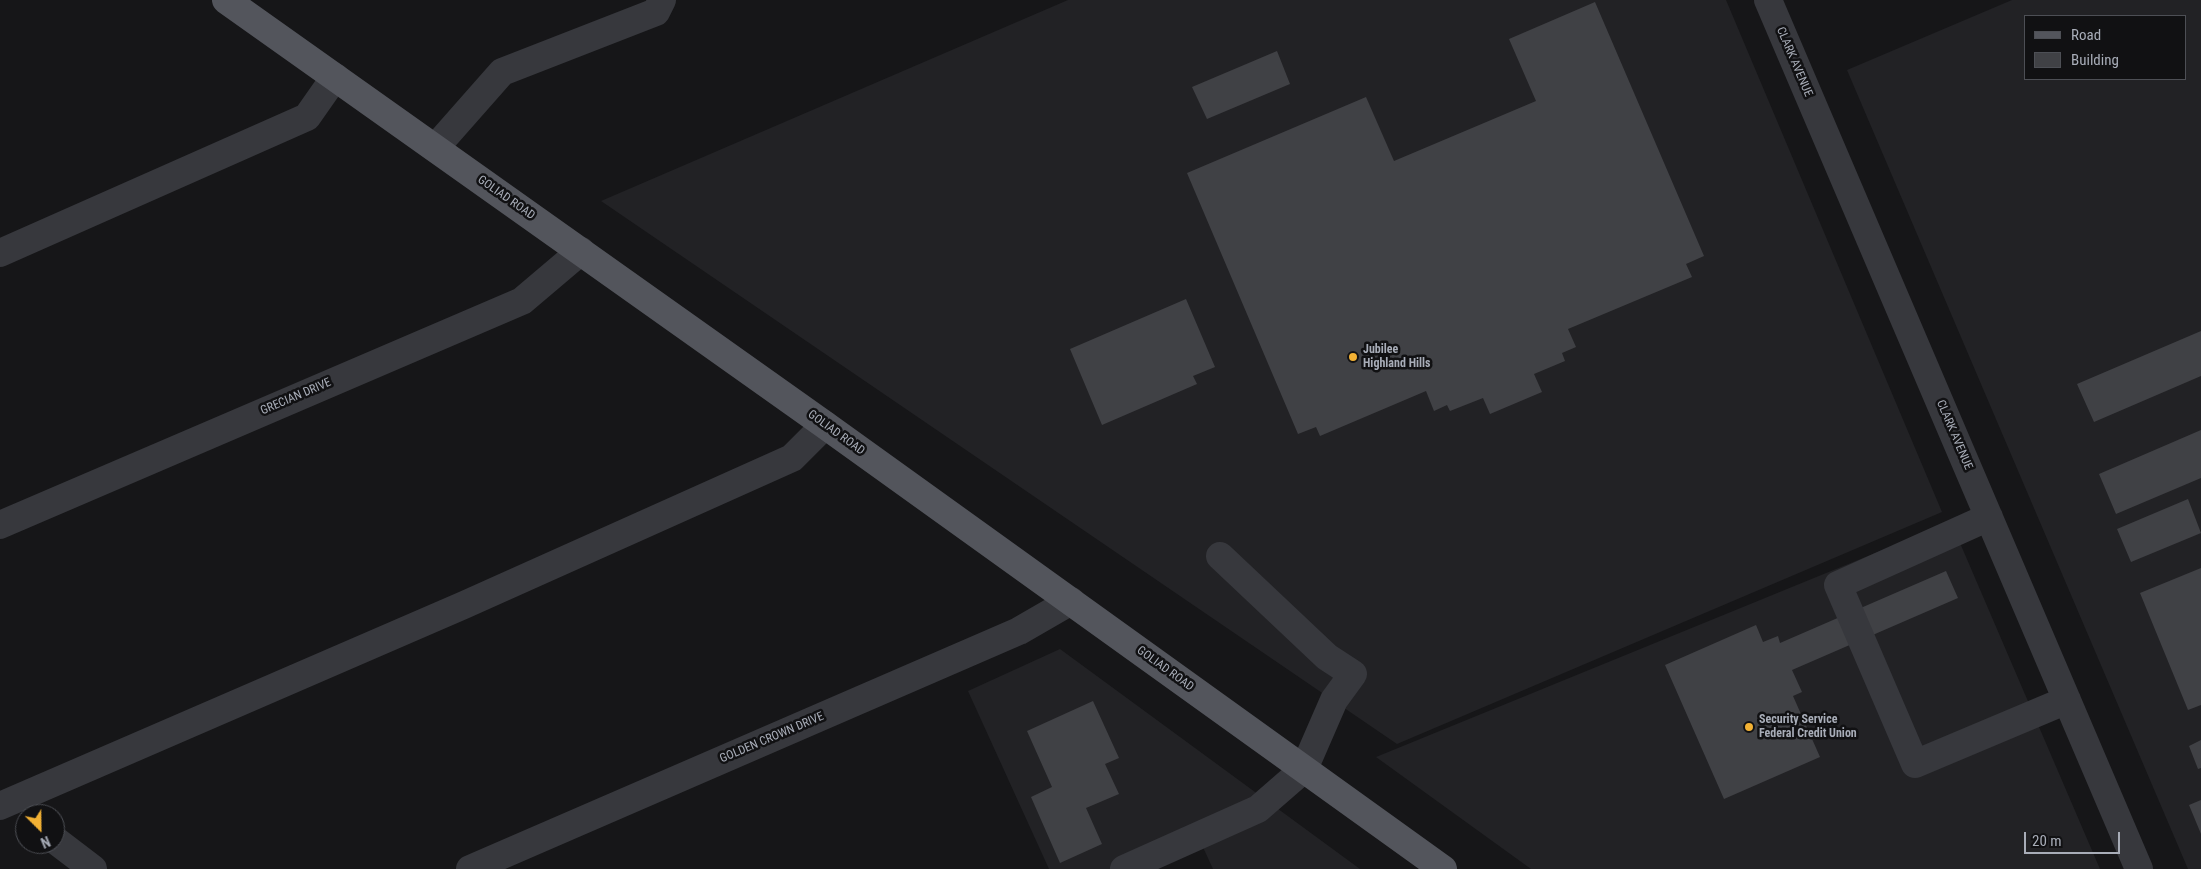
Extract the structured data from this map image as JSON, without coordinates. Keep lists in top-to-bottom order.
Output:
{
  "streets": {
    "main road": ["GOLIAD ROAD"],
    "street": ["CLARK AVENUE", "GRECIAN DRIVE", "GOLDEN CROWN DRIVE"]
  },
  "crossings": [
    ["GOLIAD ROAD", "GRECIAN DRIVE"],
    ["GOLIAD ROAD", "GOLDEN CROWN DRIVE"]
  ],
  "places": ["Jubilee Highland Hills", "Security Service Federal Credit Union"],
  "legend": ["Road", "Building"],
  "scale_bar": "20 m",
  "north": "bottom right"
}
